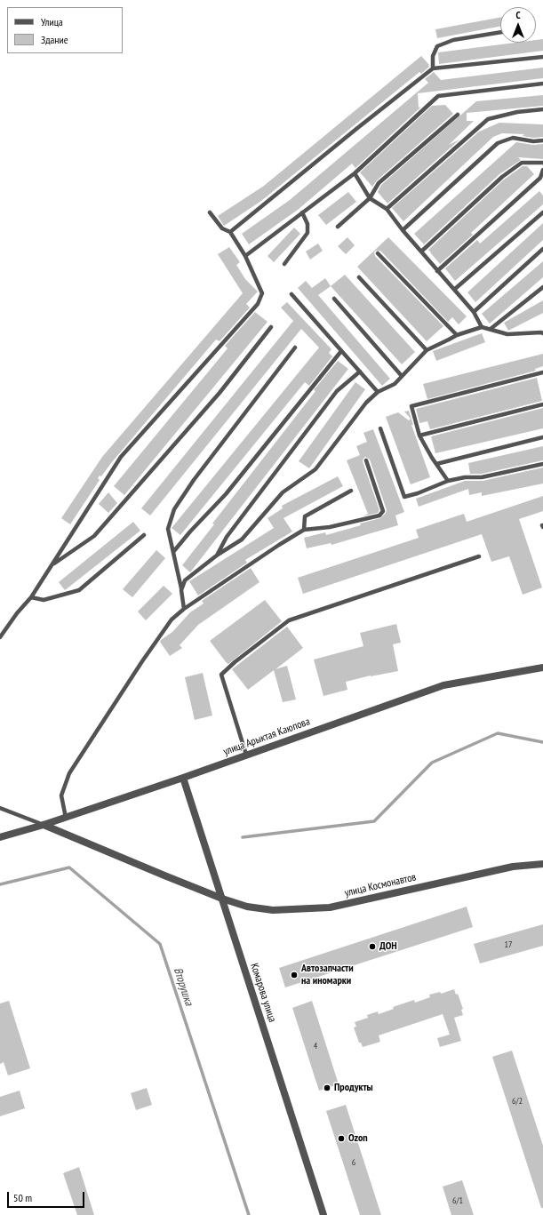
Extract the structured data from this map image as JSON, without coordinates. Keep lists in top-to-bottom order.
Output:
{
  "streets": {
    "street": ["улица Арыктая Каюпова", "улица Космонавтов", "Комарова улица"]
  },
  "crossings": [
    ["улица Арыктая Каюпова", "улица Космонавтов"],
    ["улица Арыктая Каюпова", "Комарова улица"],
    ["улица Космонавтов", "Комарова улица"]
  ],
  "water": ["Вторушка"],
  "places": [
    "ДОН",
    "Автозапчасти на иномарки",
    "Продукты",
    "Ozon"
  ],
  "house_numbers": [
    "17",
    "4",
    "6/2",
    "6",
    "6/1"
  ],
  "legend": ["Улица", "Здание"],
  "scale_bar": "50 m",
  "north": "top"
}
